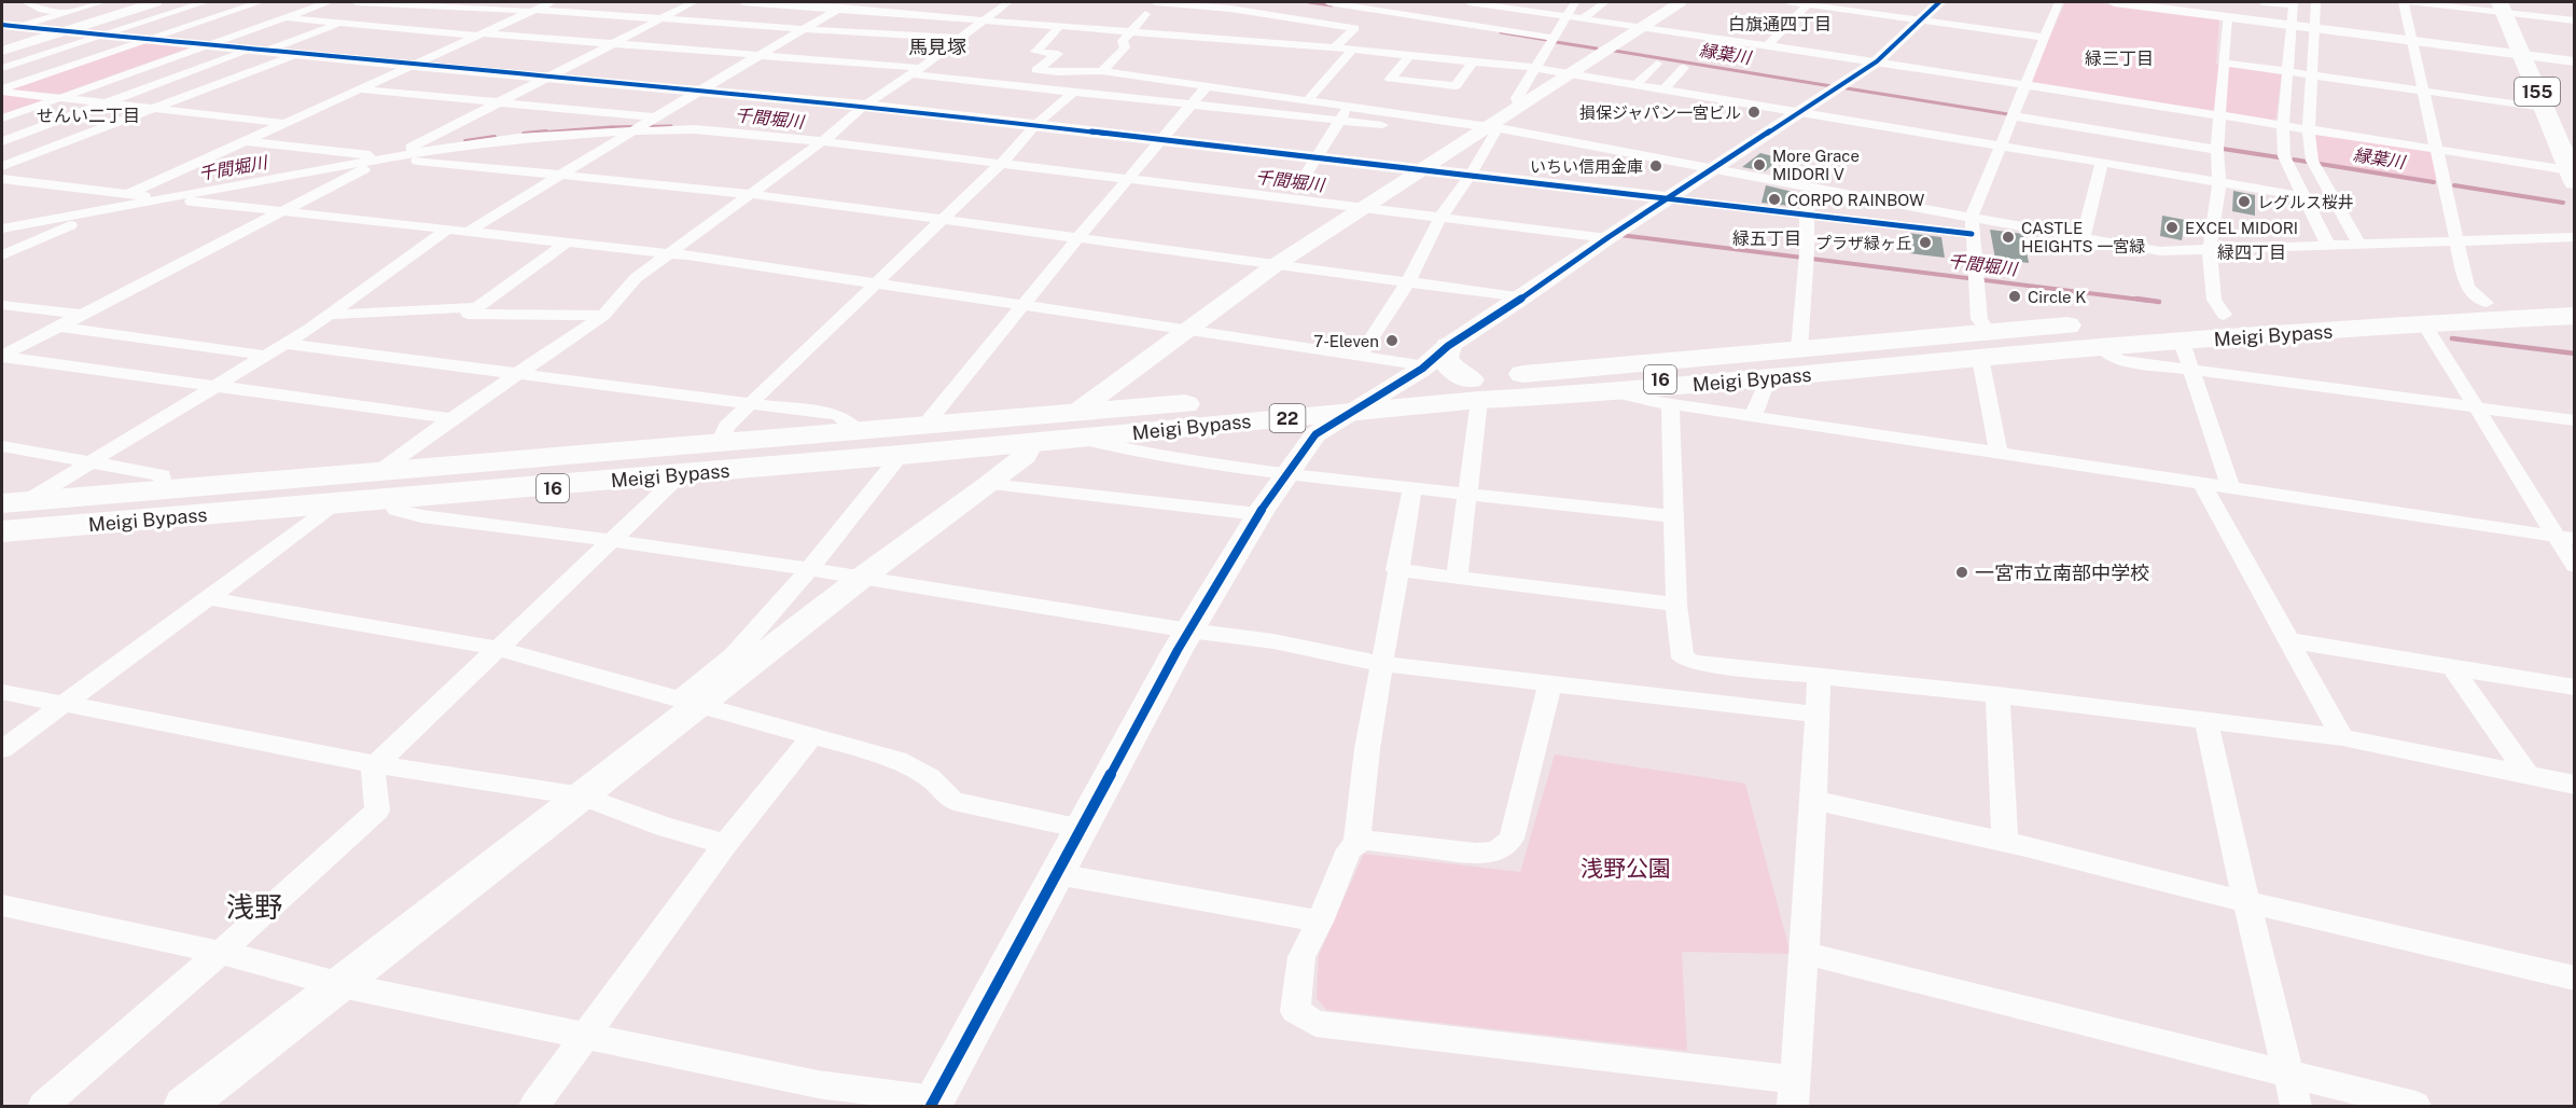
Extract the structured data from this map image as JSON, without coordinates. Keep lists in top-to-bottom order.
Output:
{
  "streets": {
    "highway": [
      "155",
      "Meigi Bypass",
      "16",
      "22"
    ]
  },
  "crossings": [
    ["Meigi Bypass", "16"]
  ],
  "districts": [
    "白旗通四丁目",
    "馬見塚",
    "緑三丁目",
    "せんい二丁目",
    "緑五丁目",
    "緑四丁目",
    "浅野"
  ],
  "water": ["縁葉川", "千間堀川"],
  "parks": ["浅野公園"],
  "places": [
    "損保ジャパン一宮ビル",
    "More Grace MIDORI V",
    "いちい信用金庫",
    "CORPO RAINBOW",
    "レグルス桜井",
    "EXCEL MIDORI",
    "CASTLE HEIGHTS 一宮緑",
    "プラザ緑ヶ丘",
    "Circle K",
    "7-Eleven",
    "一宮市立南部中学校"
  ]
}
